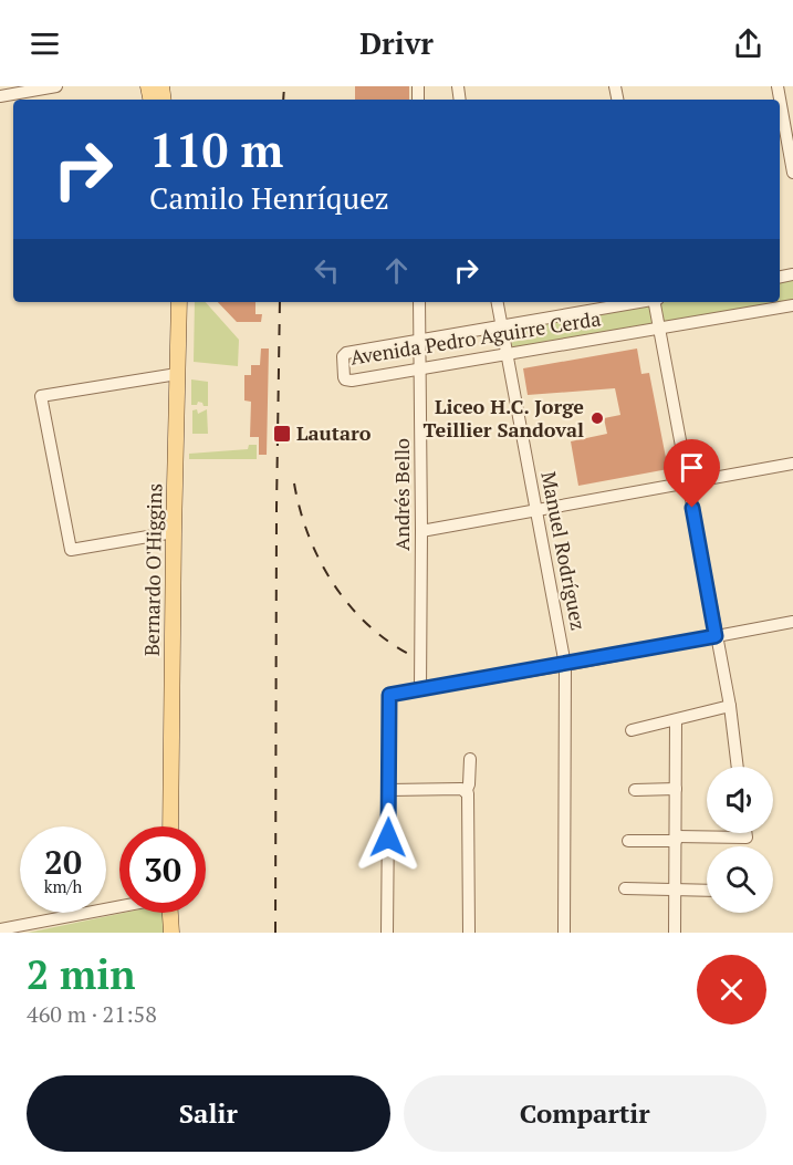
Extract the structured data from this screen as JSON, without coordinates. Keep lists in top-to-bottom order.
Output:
{
  "streets": {
    "main road": ["Bernardo O'Higgins"],
    "street": ["Avenida Pedro Aguirre Cerda", "Andrés Bello", "Manuel Rodríguez"]
  },
  "crossings": [
    ["Avenida Pedro Aguirre Cerda", "Andrés Bello"],
    ["Avenida Pedro Aguirre Cerda", "Manuel Rodríguez"]
  ],
  "places": {
    "other": ["Liceo H.C. Jorge Teillier Sandoval"],
    "transit": ["Lautaro"]
  },
  "page": {
    "header": "Drivr",
    "turn": ["110 m", "Camilo Henríquez"],
    "speed": "20 km/h",
    "limit": "30",
    "heading": ["2 min", "460 m · 21:58"],
    "buttons": ["Salir", "Compartir"]
  }
}
